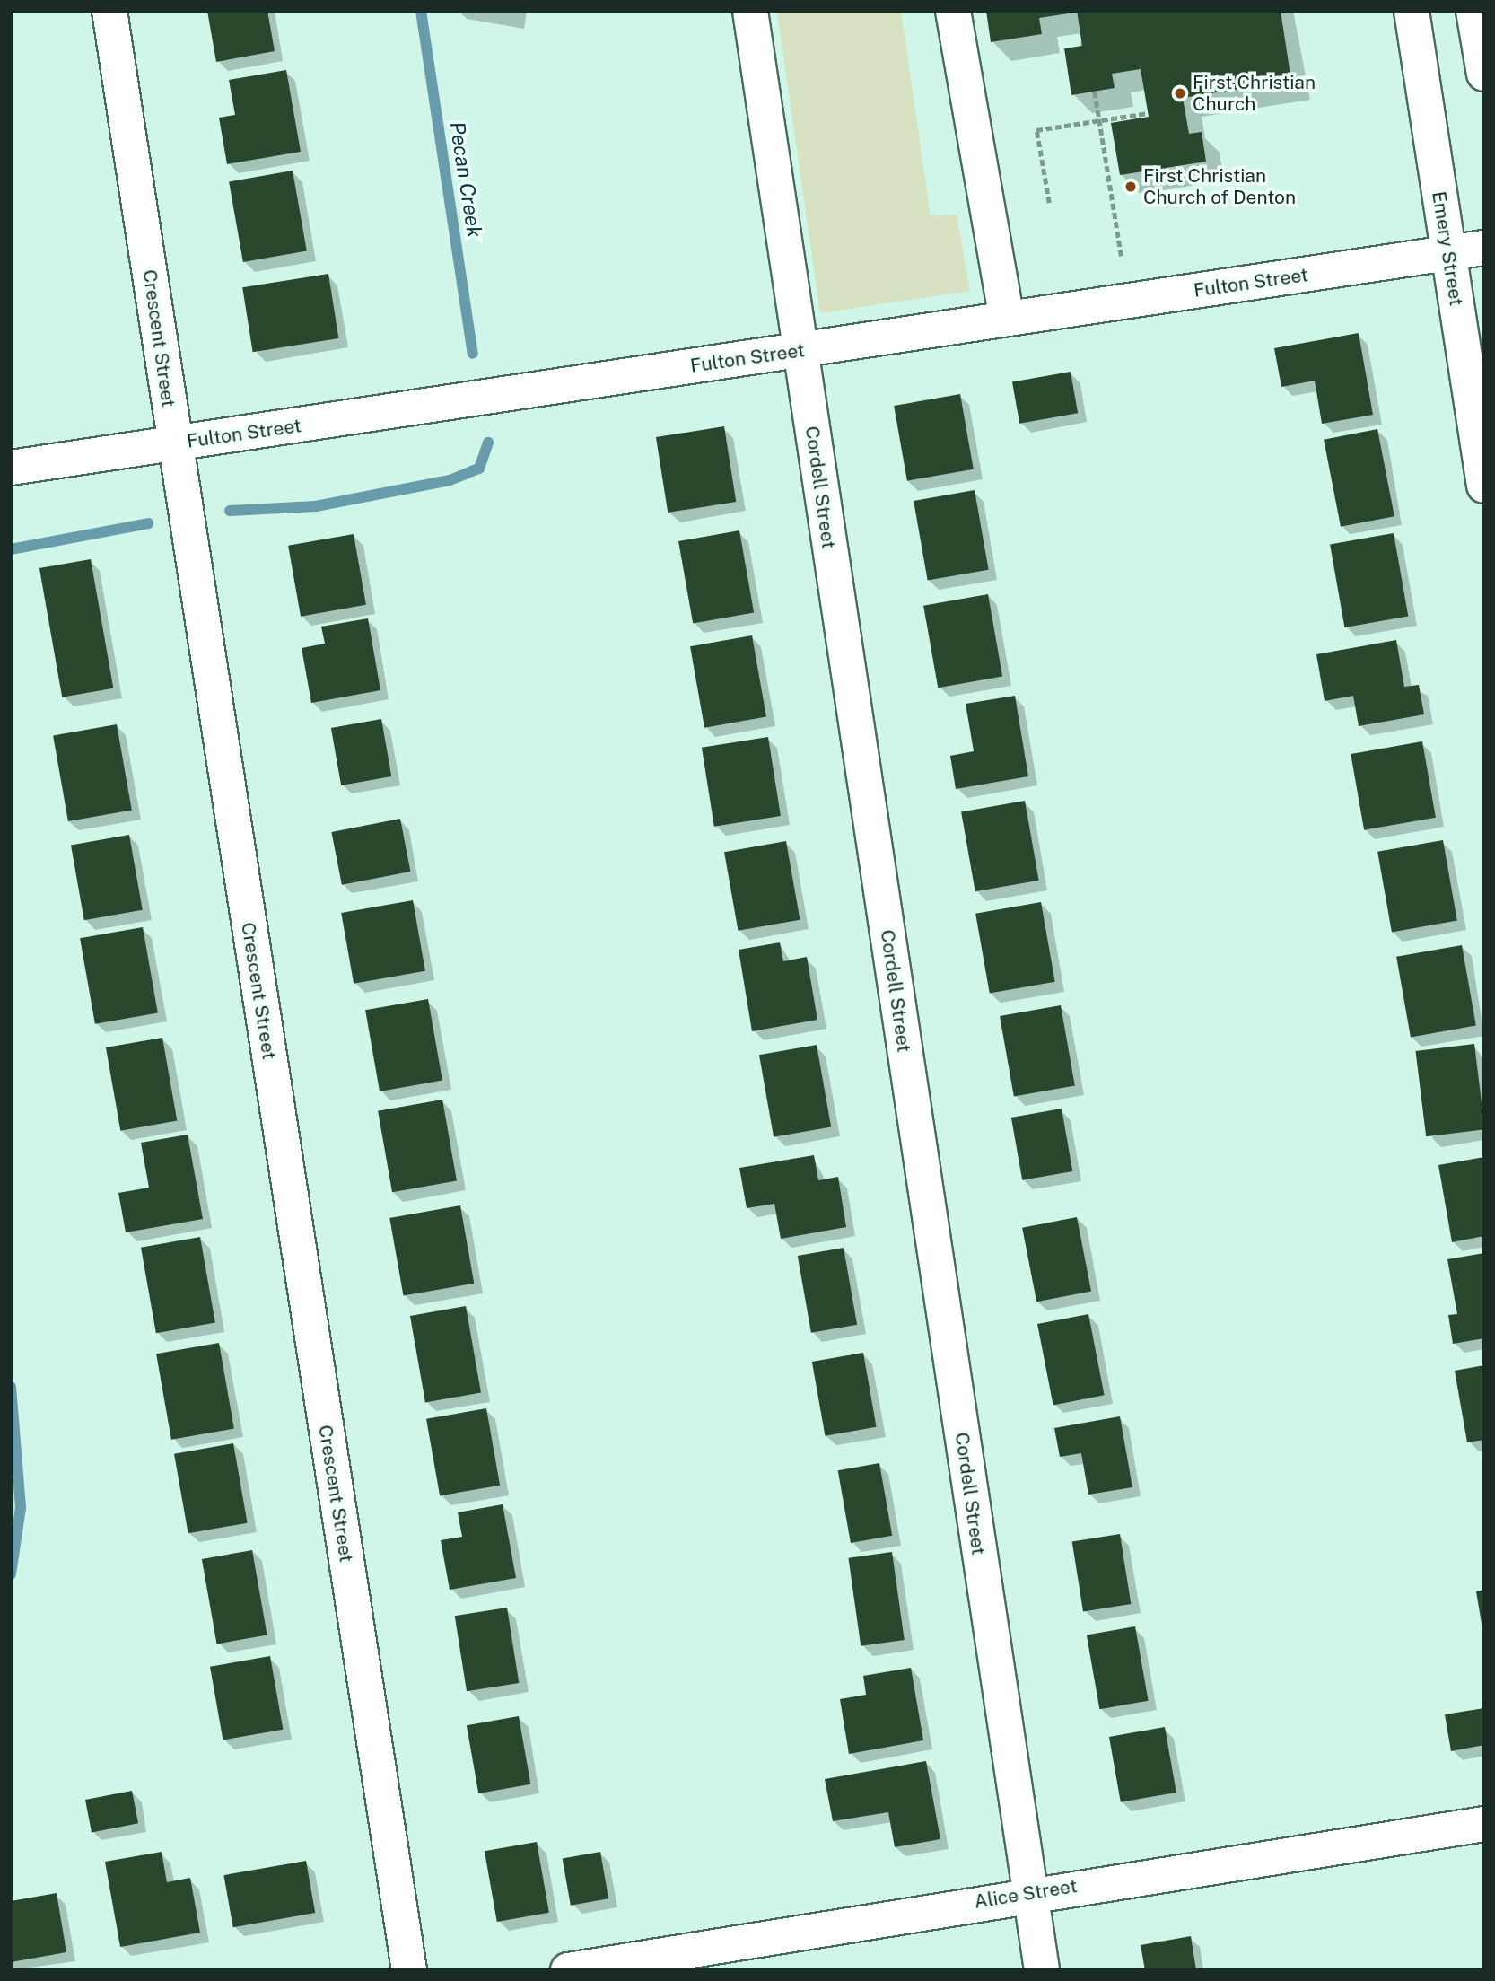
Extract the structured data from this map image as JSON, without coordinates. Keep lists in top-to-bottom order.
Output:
{
  "streets": {
    "street": [
      "Emery Street",
      "Fulton Street",
      "Crescent Street",
      "Cordell Street",
      "Alice Street"
    ]
  },
  "crossings": [
    ["Emery Street", "Fulton Street"],
    ["Fulton Street", "Crescent Street"],
    ["Fulton Street", "Cordell Street"],
    ["Cordell Street", "Alice Street"]
  ],
  "water": ["Pecan Creek"],
  "places": ["First Christian Church", "First Christian Church of Denton"]
}
